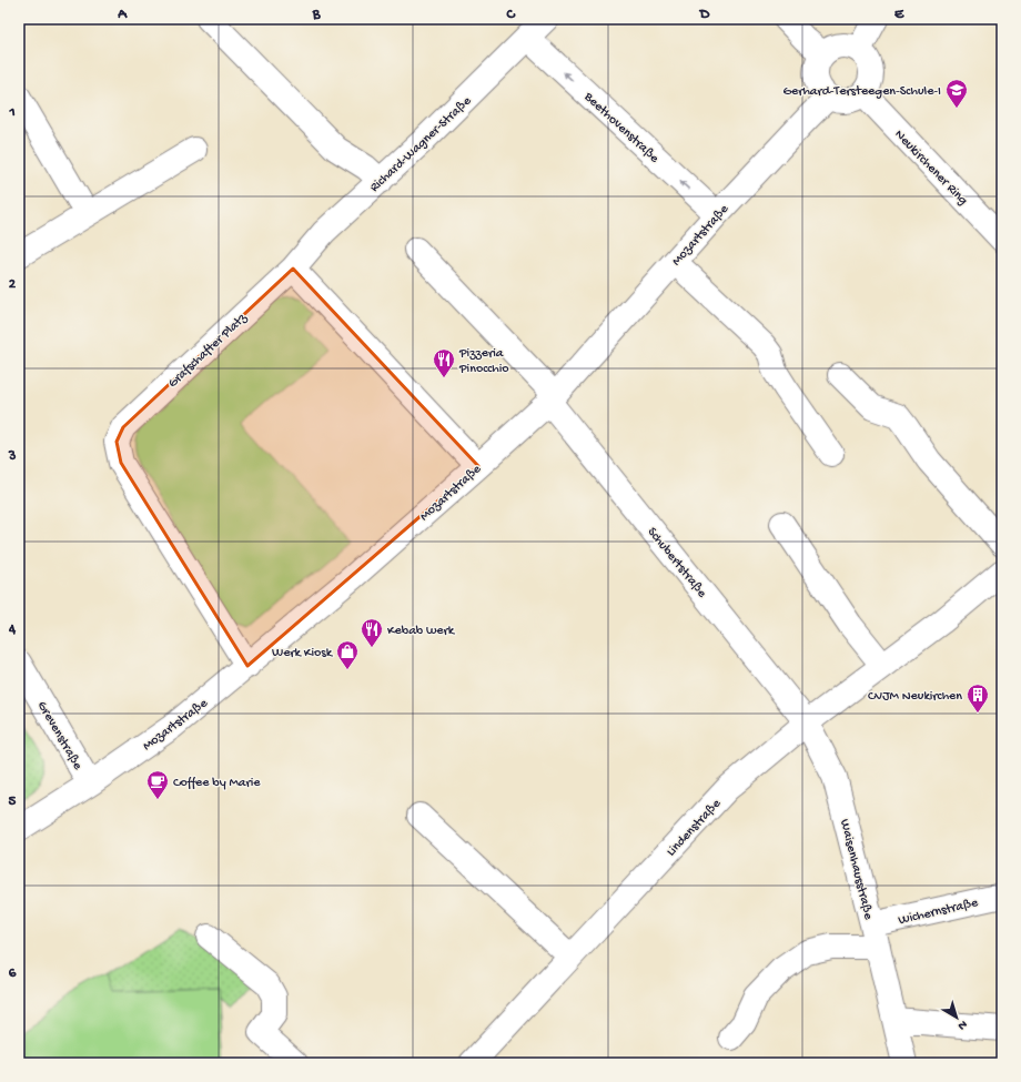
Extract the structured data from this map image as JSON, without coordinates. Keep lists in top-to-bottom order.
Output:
{
  "streets": {
    "street": [
      "Beethovenstraße",
      "Richard-Wagner-Straße",
      "Neukirchener Ring",
      "Mozartstraße",
      "Grafschafter Platz",
      "Schubertstraße",
      "Grevenstraße",
      "Lindenstraße",
      "Waisenhausstraße",
      "Wichernstraße"
    ]
  },
  "crossings": [
    ["Beethovenstraße", "Richard-Wagner-Straße"],
    ["Beethovenstraße", "Mozartstraße"],
    ["Richard-Wagner-Straße", "Grafschafter Platz"],
    ["Neukirchener Ring", "Mozartstraße"],
    ["Mozartstraße", "Grafschafter Platz"],
    ["Mozartstraße", "Schubertstraße"],
    ["Mozartstraße", "Grevenstraße"],
    ["Schubertstraße", "Lindenstraße"],
    ["Schubertstraße", "Waisenhausstraße"],
    ["Lindenstraße", "Waisenhausstraße"],
    ["Waisenhausstraße", "Wichernstraße"]
  ],
  "one_way": ["Beethovenstraße"],
  "places": {
    "school or university": ["Gerhard-Tersteegen-Schule-I"],
    "restaurant": ["Pizzeria Pinocchio", "Kebab werk"],
    "shop": ["Werk Kiosk"],
    "building": ["CVJM Neukirchen"],
    "cafe": ["Coffee by Marie"]
  },
  "north": "bottom right",
  "grid": {
    "columns": [
      "A",
      "B",
      "C",
      "D",
      "E"
    ],
    "rows": [
      "1",
      "2",
      "3",
      "4",
      "5",
      "6"
    ]
  }
}
